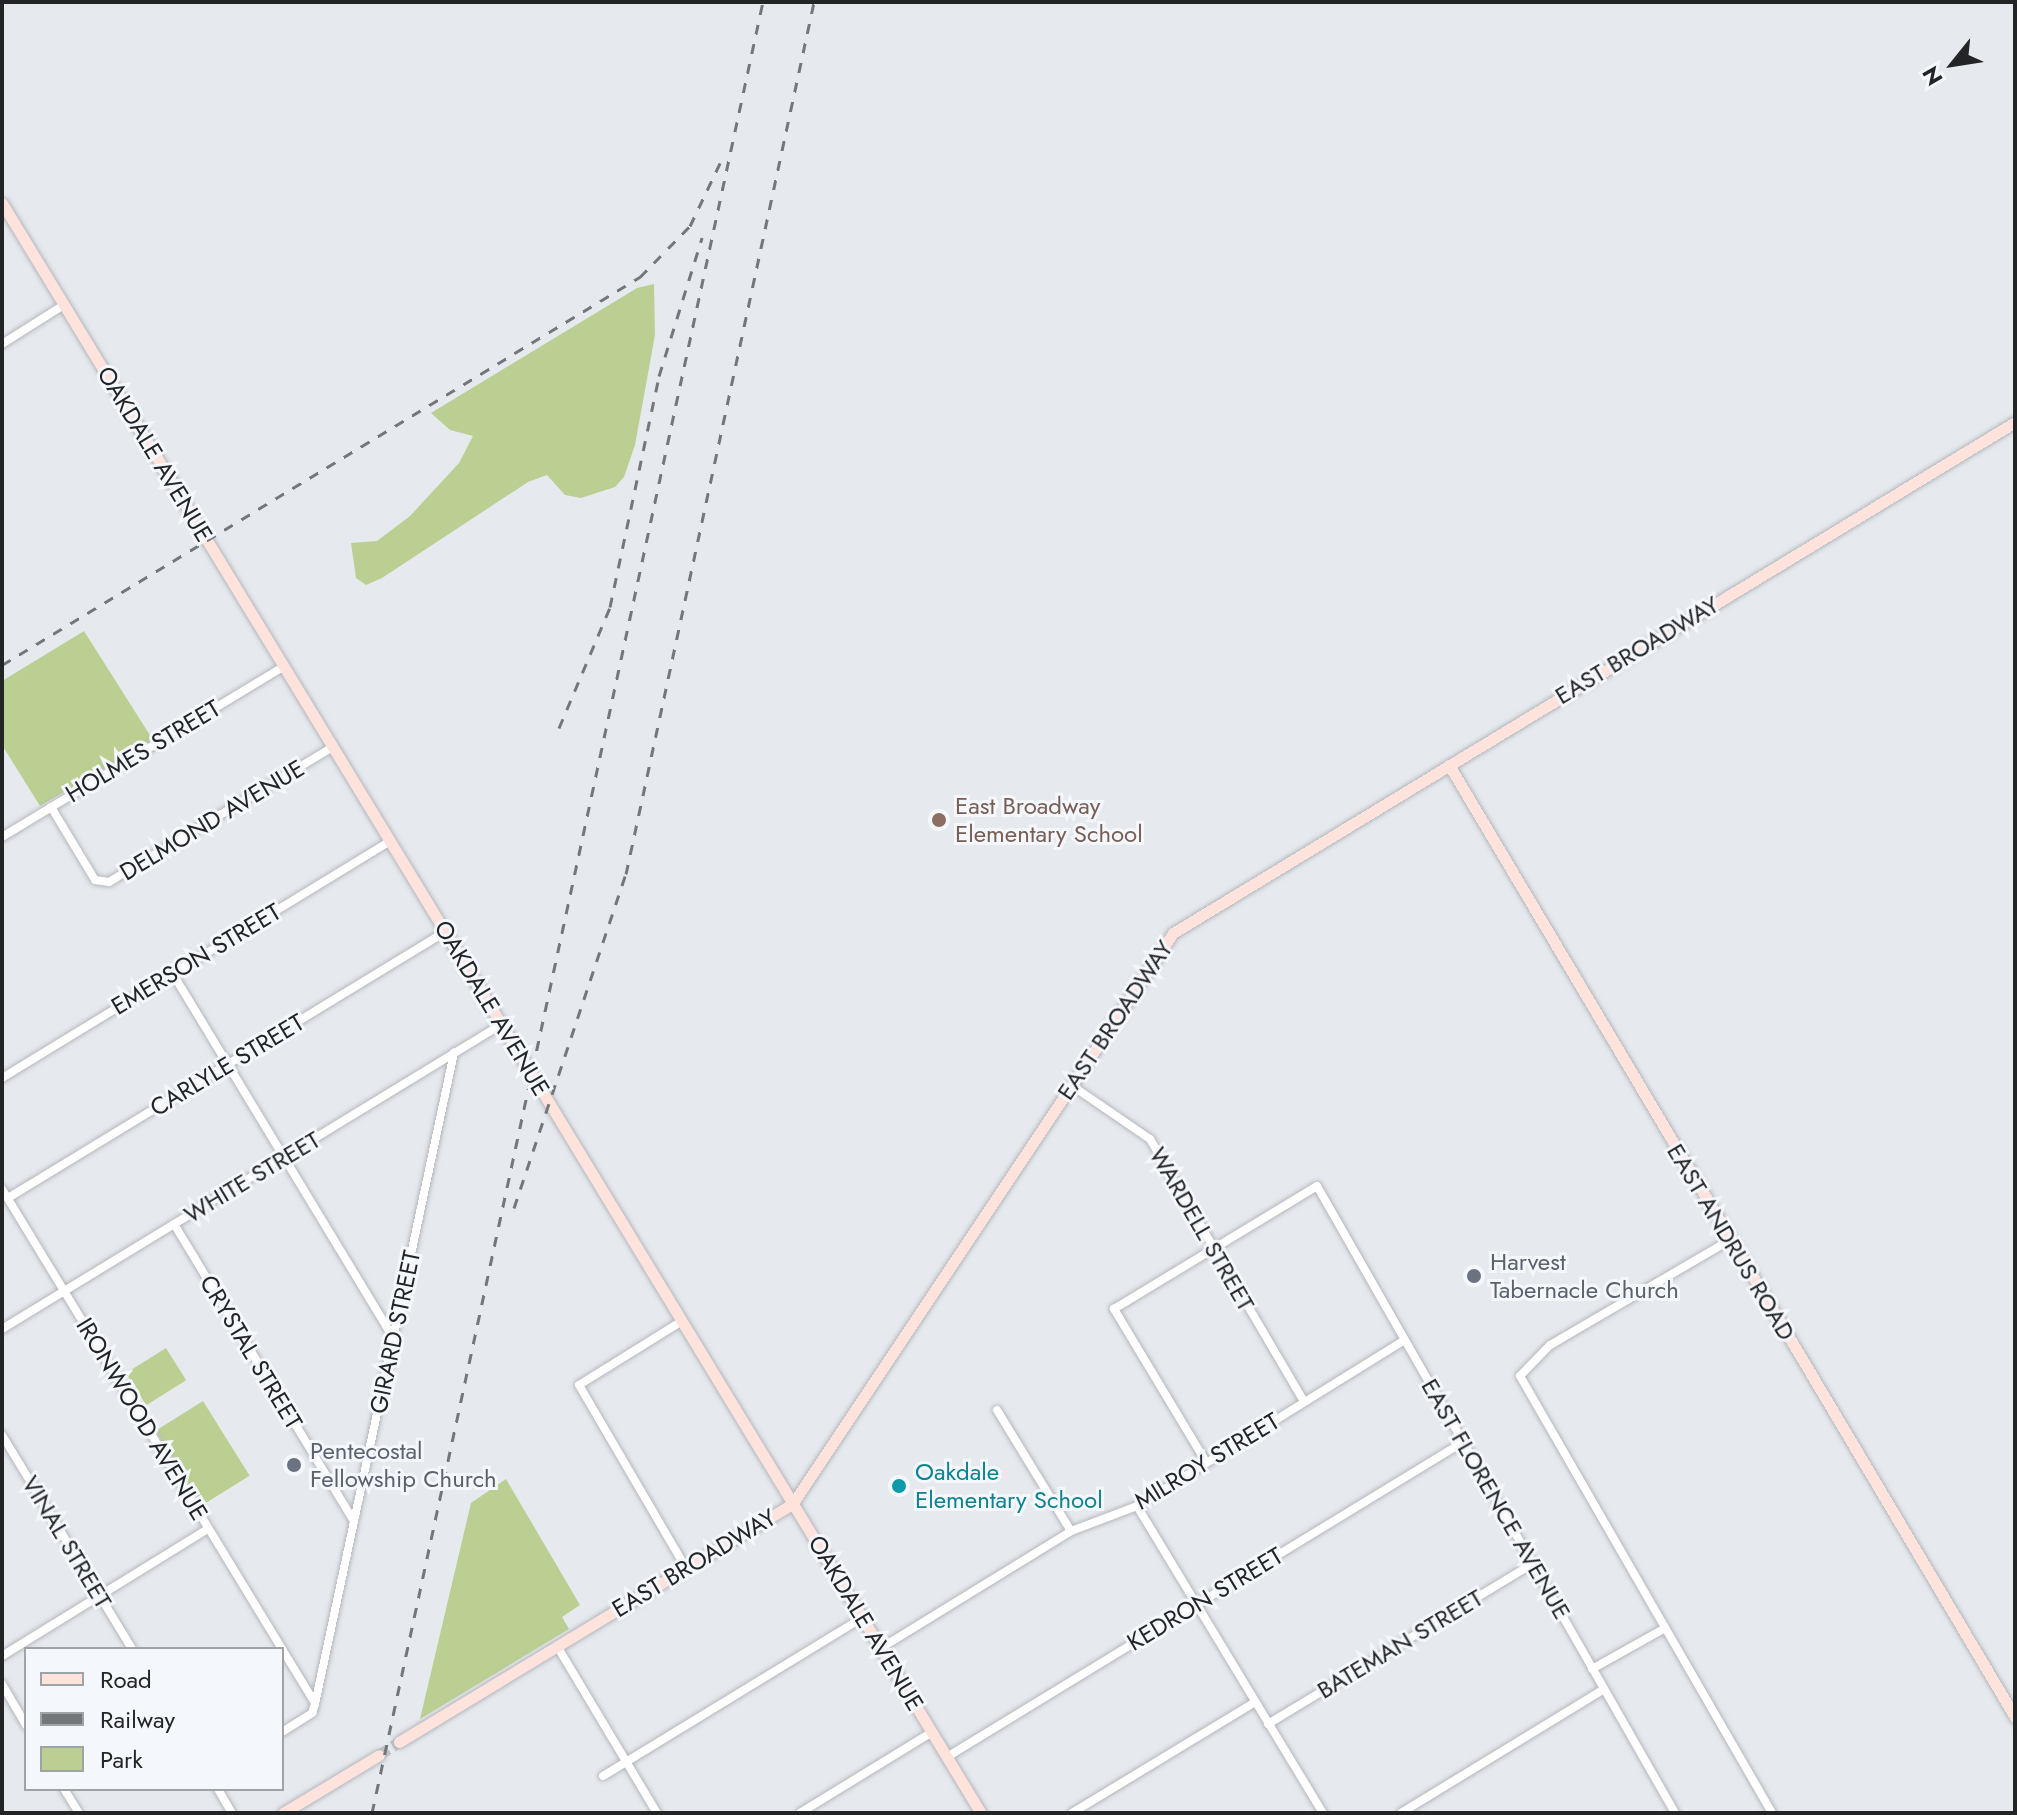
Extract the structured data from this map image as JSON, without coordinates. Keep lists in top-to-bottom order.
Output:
{
  "streets": {
    "street": [
      "OAKDALE AVENUE",
      "EAST BROADWAY",
      "HOLMES STREET",
      "DELMOND AVENUE",
      "EMERSON STREET",
      "CARLYLE STREET",
      "WHITE STREET",
      "WARDELL STREET",
      "EAST ANDRUS ROAD",
      "GIRARD STREET",
      "CRYSTAL STREET",
      "IRONWOOD AVENUE",
      "MILROY STREET",
      "EAST FLORENCE AVENUE",
      "VINAL STREET",
      "KEDRON STREET",
      "BATEMAN STREET"
    ]
  },
  "crossings": [
    ["OAKDALE AVENUE", "EAST BROADWAY"],
    ["OAKDALE AVENUE", "HOLMES STREET"],
    ["OAKDALE AVENUE", "DELMOND AVENUE"],
    ["OAKDALE AVENUE", "EMERSON STREET"],
    ["OAKDALE AVENUE", "CARLYLE STREET"],
    ["OAKDALE AVENUE", "WHITE STREET"],
    ["OAKDALE AVENUE", "MILROY STREET"],
    ["OAKDALE AVENUE", "KEDRON STREET"],
    ["EAST BROADWAY", "WARDELL STREET"],
    ["EAST BROADWAY", "EAST ANDRUS ROAD"],
    ["HOLMES STREET", "DELMOND AVENUE"],
    ["CARLYLE STREET", "IRONWOOD AVENUE"],
    ["WHITE STREET", "GIRARD STREET"],
    ["WHITE STREET", "CRYSTAL STREET"],
    ["WHITE STREET", "IRONWOOD AVENUE"],
    ["WARDELL STREET", "MILROY STREET"],
    ["WARDELL STREET", "EAST FLORENCE AVENUE"],
    ["GIRARD STREET", "CRYSTAL STREET"],
    ["GIRARD STREET", "IRONWOOD AVENUE"],
    ["MILROY STREET", "EAST FLORENCE AVENUE"],
    ["EAST FLORENCE AVENUE", "KEDRON STREET"],
    ["EAST FLORENCE AVENUE", "BATEMAN STREET"]
  ],
  "places": [
    "East Broadway Elementary School",
    "Harvest Tabernacle Church",
    "Pentecostal Fellowship Church",
    "Oakdale Elementary School"
  ],
  "legend": ["Road", "Railway", "Park"],
  "north": "bottom left"
}
